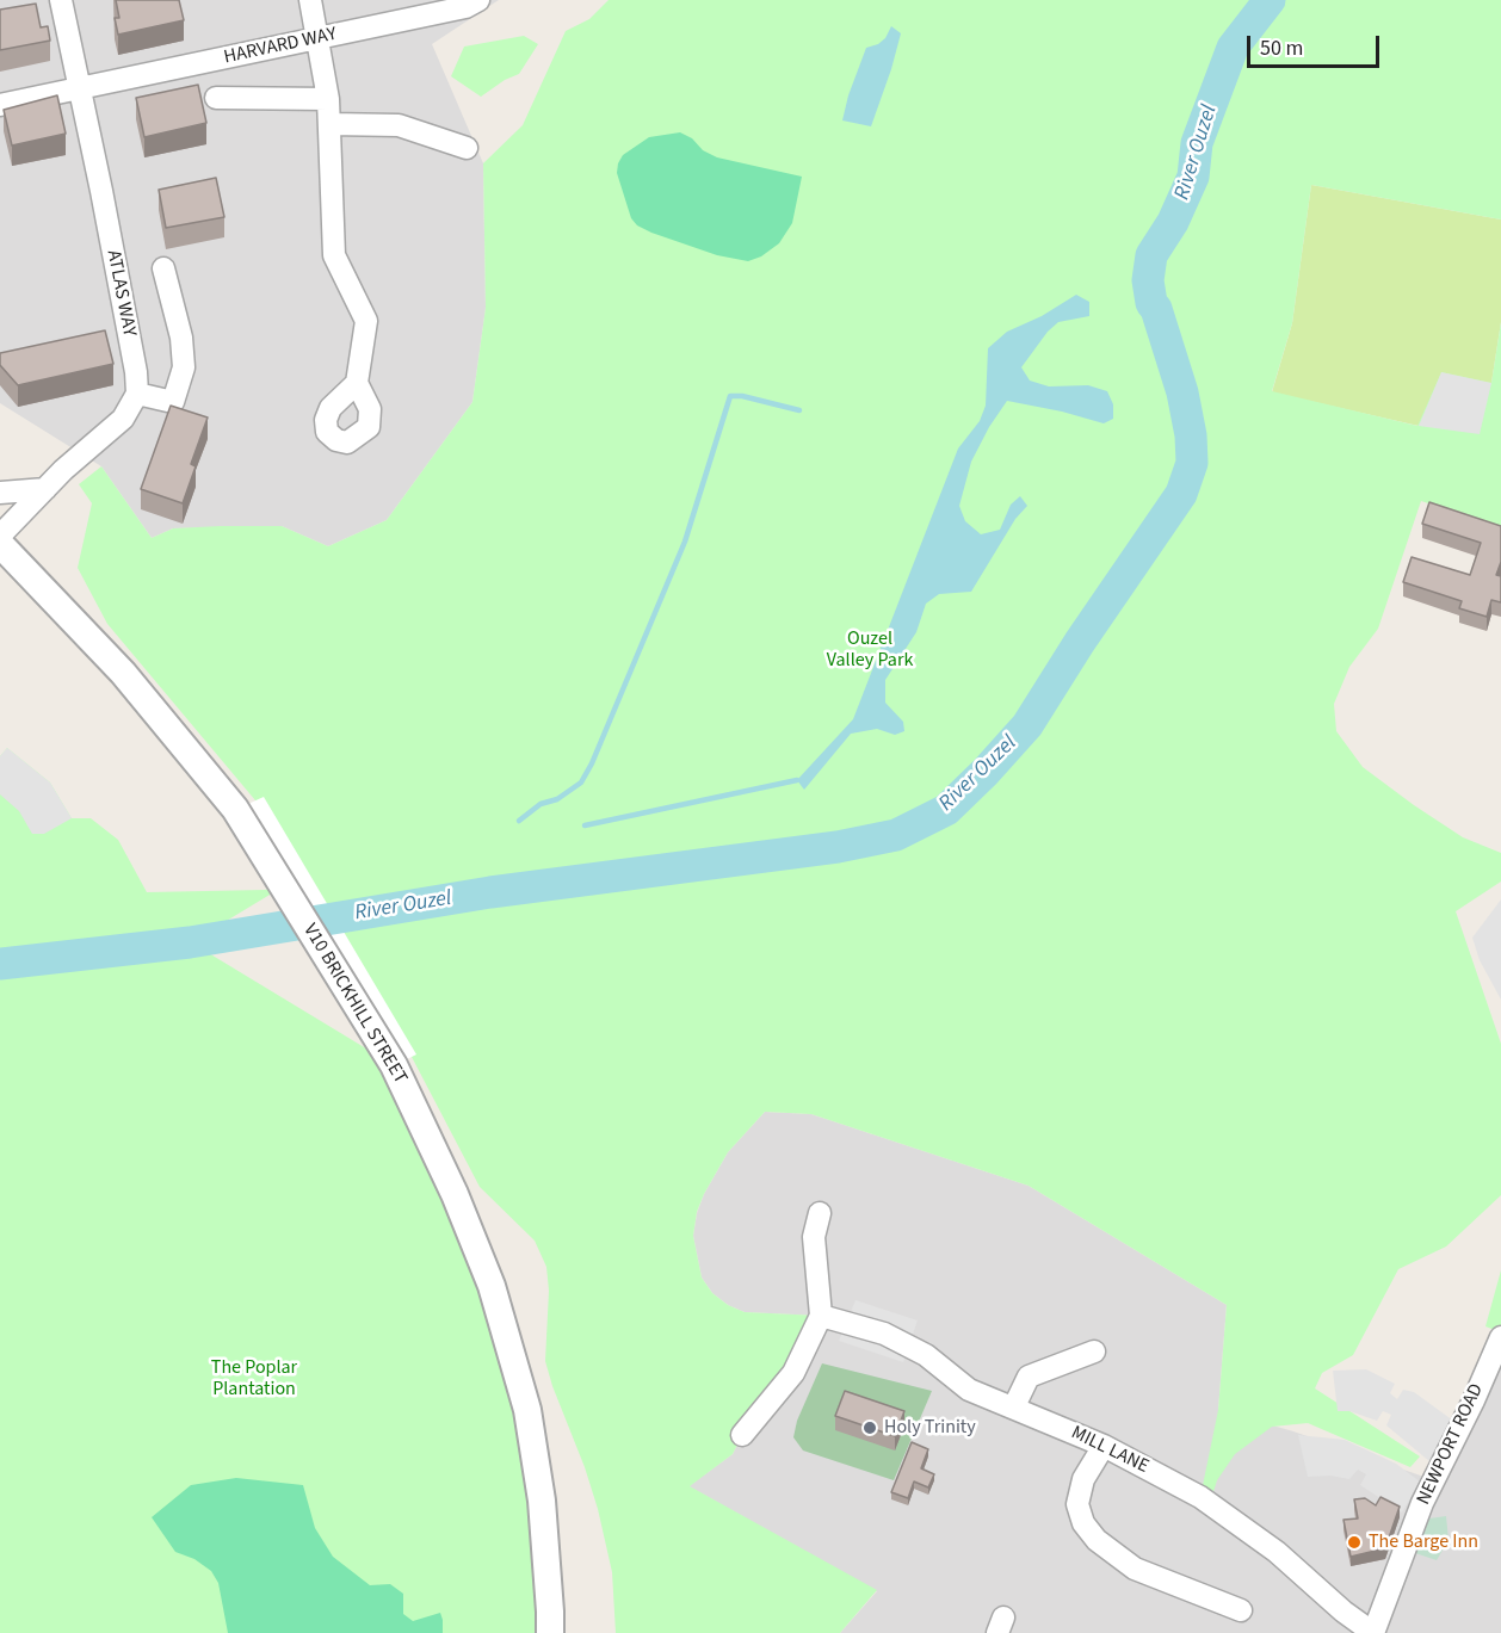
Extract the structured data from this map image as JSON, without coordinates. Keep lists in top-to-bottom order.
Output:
{
  "streets": {
    "street": [
      "HARVARD WAY",
      "ATLAS WAY",
      "V10 BRICKHILL STREET",
      "NEWPORT ROAD",
      "MILL LANE"
    ]
  },
  "crossings": [
    ["HARVARD WAY", "ATLAS WAY"],
    ["NEWPORT ROAD", "MILL LANE"]
  ],
  "water": ["River Ouzel"],
  "parks": ["Ouzel Valley Park", "The Poplar Plantation"],
  "places": ["Holy Trinity", "The Barge Inn"],
  "scale_bar": "50 m"
}
